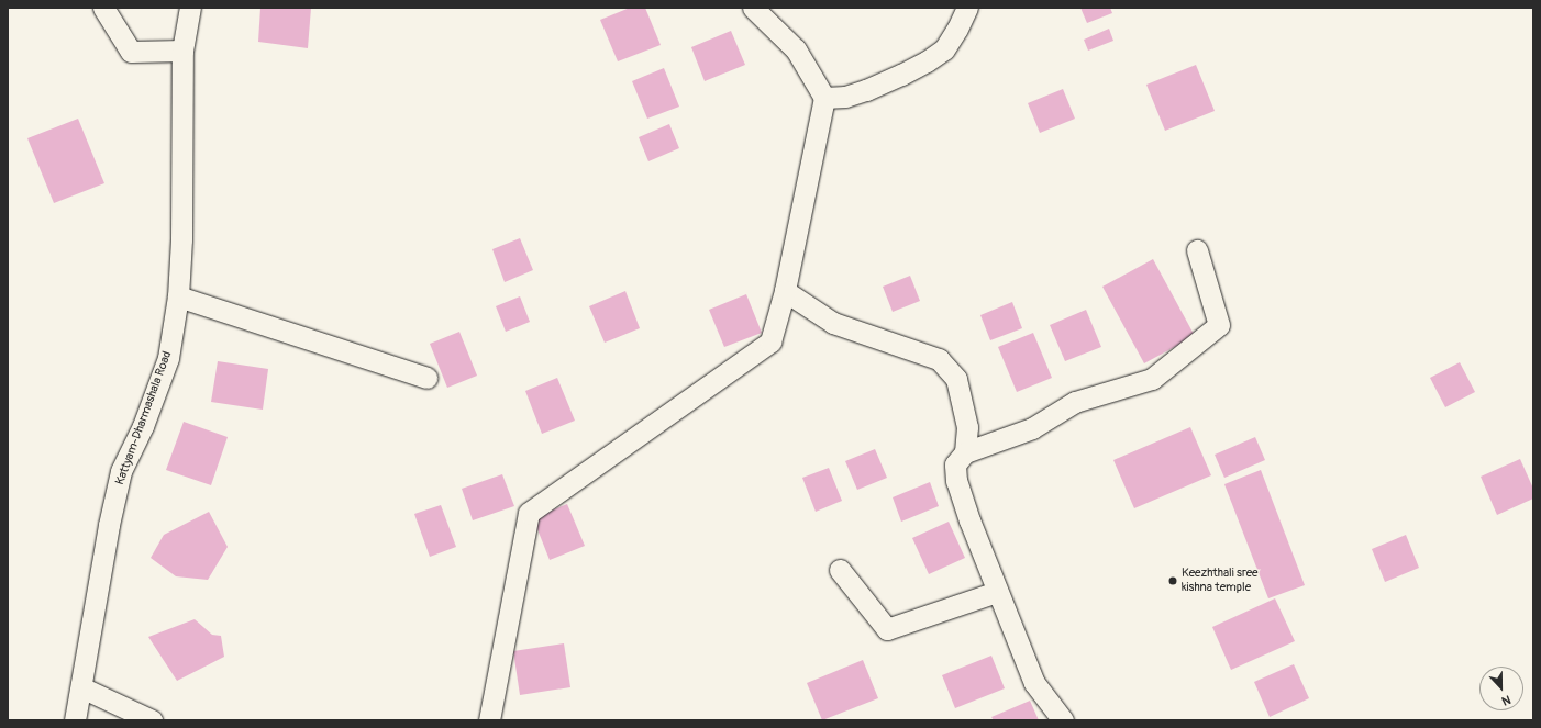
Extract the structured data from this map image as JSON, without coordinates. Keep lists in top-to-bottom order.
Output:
{
  "streets": {
    "street": ["Kattyam-Dharmashala Road"]
  },
  "places": ["Keezhthali sree kishna temple"],
  "north": "bottom"
}
